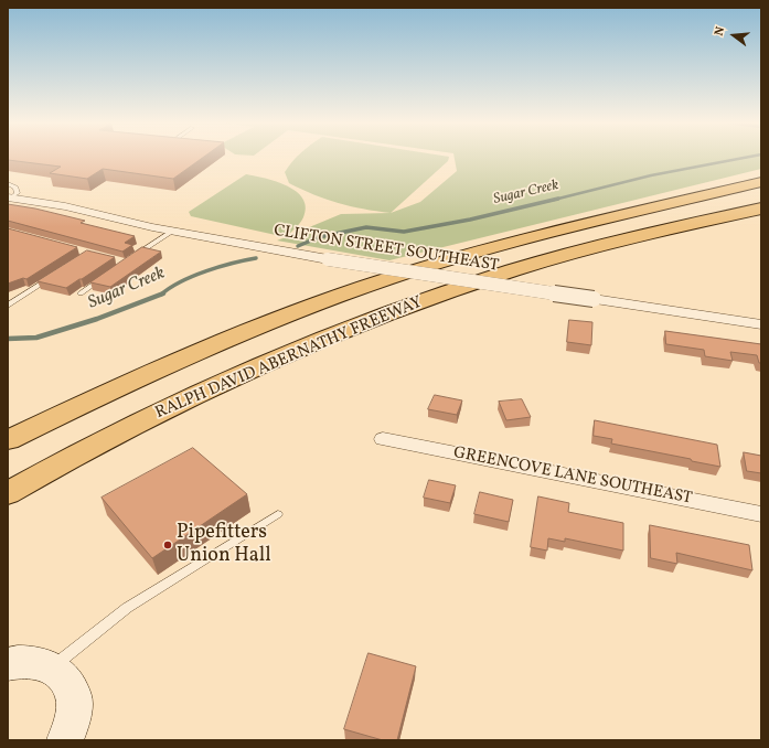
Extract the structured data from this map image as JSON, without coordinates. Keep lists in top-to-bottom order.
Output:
{
  "streets": {
    "highway": ["RALPH DAVID ABERNATHY FREEWAY"],
    "street": ["CLIFTON STREET SOUTHEAST", "GREENCOVE LANE SOUTHEAST"]
  },
  "water": ["Sugar Creek"],
  "places": ["Pipefitters Union Hall"],
  "north": "left"
}
